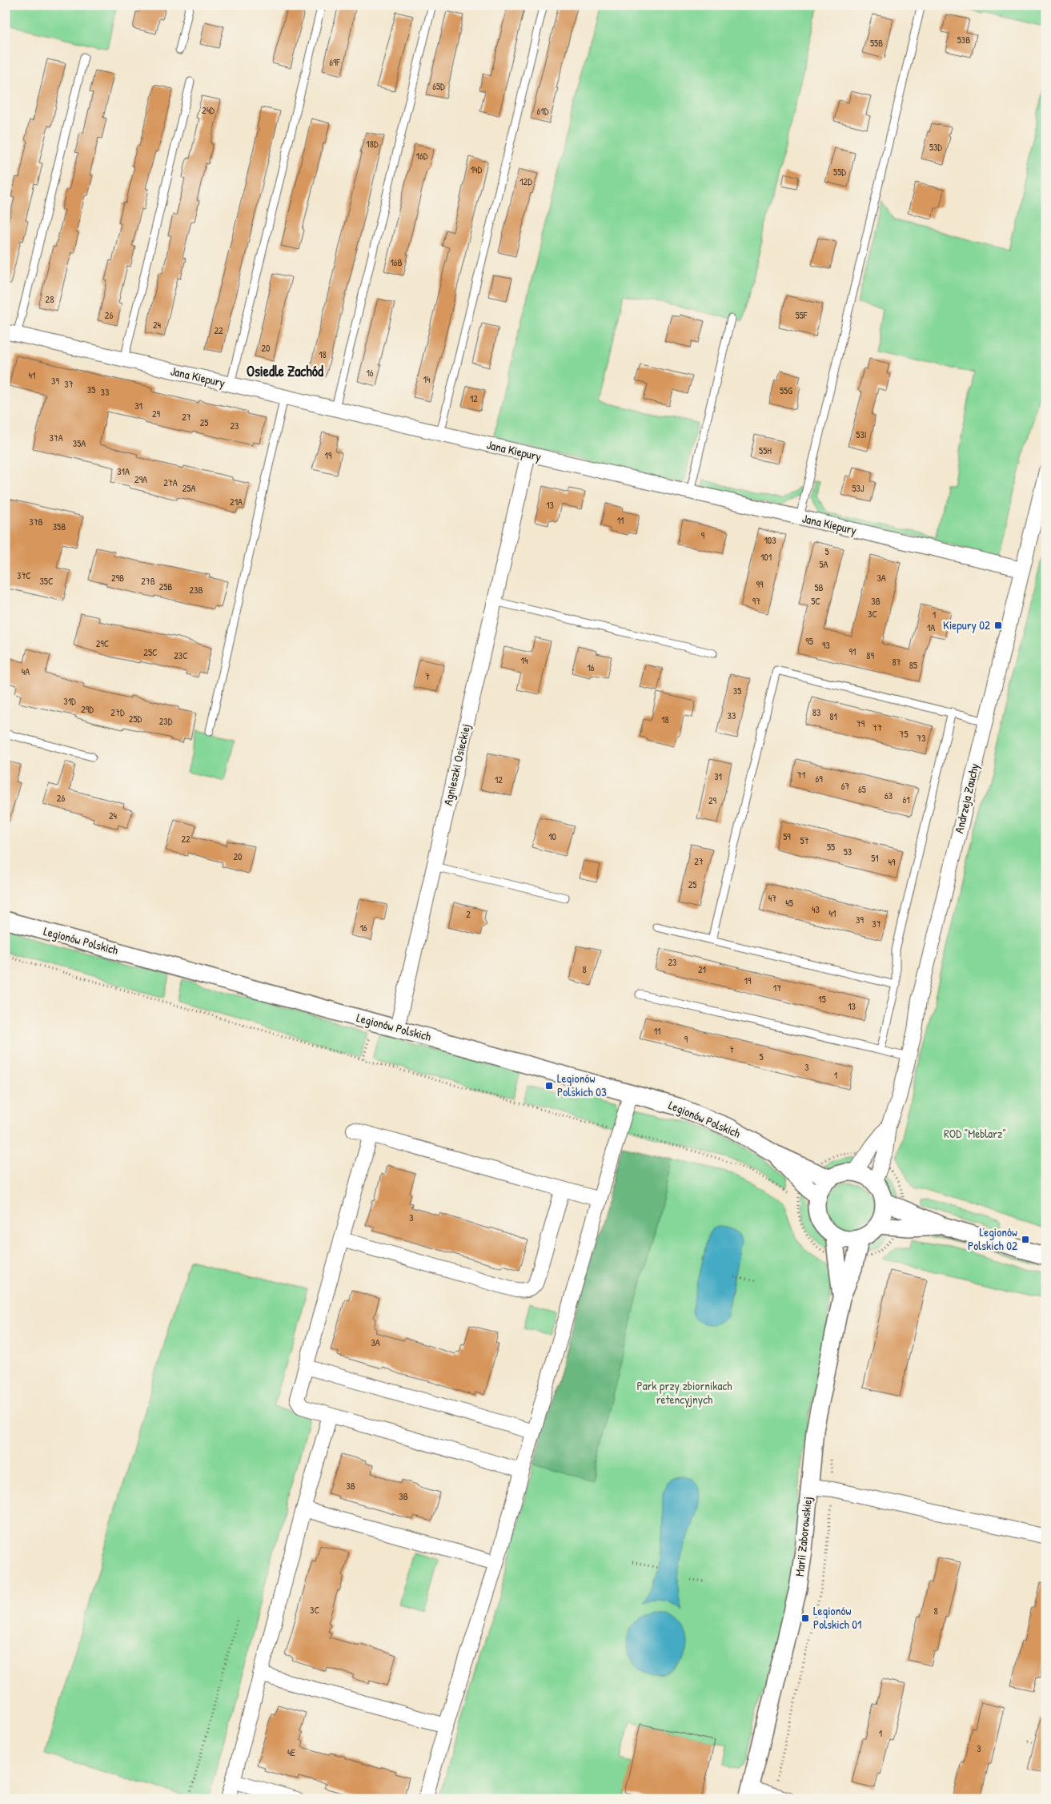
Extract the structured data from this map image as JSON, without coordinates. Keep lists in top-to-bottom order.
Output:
{
  "streets": {
    "street": [
      "Jana Kiepury",
      "Agnieszki Osieckiej",
      "Andrzeja Zauchy",
      "Legionów Polskich",
      "Marii Zaborowskiej"
    ]
  },
  "crossings": [
    ["Jana Kiepury", "Agnieszki Osieckiej"],
    ["Jana Kiepury", "Andrzeja Zauchy"],
    ["Agnieszki Osieckiej", "Legionów Polskich"],
    ["Andrzeja Zauchy", "Legionów Polskich"]
  ],
  "districts": ["Osiedle Zachód"],
  "parks": ["ROD \"Meblarz\"", "Park przy zbiornikach retencyjnych"],
  "places": {
    "transit": [
      "Kiepury 02",
      "Legionów Polskich 03",
      "Legionów Polskich 02",
      "Legionów Polskich 01"
    ]
  },
  "house_numbers": [
    "53B",
    "55B",
    "69F",
    "65D",
    "24D",
    "61D",
    "18D",
    "53D",
    "16D",
    "14D",
    "55D",
    "12D",
    "16B",
    "28",
    "26",
    "55F",
    "24",
    "22",
    "20",
    "18",
    "16",
    "41",
    "14",
    "39",
    "37",
    "35",
    "55G",
    "33",
    "12",
    "31",
    "29",
    "27",
    "25",
    "23",
    "53I",
    "37A",
    "35A",
    "55H",
    "19",
    "31A",
    "29A",
    "27A",
    "25A",
    "53J",
    "21A",
    "13",
    "11",
    "37B",
    "35B",
    "9",
    "103",
    "5",
    "101",
    "5A",
    "37C",
    "29B",
    "3A",
    "35C",
    "27B",
    "99",
    "25B",
    "5B",
    "23B",
    "97",
    "5C",
    "3B",
    "3C",
    "1",
    "1A",
    "95",
    "29C",
    "93",
    "91",
    "25C",
    "23C",
    "89",
    "14",
    "87",
    "85",
    "16",
    "4A",
    "7",
    "35",
    "31D",
    "29D",
    "27D",
    "83",
    "33",
    "81",
    "25D",
    "18",
    "23D",
    "79",
    "77",
    "75",
    "73",
    "71",
    "31",
    "69",
    "12",
    "67",
    "65",
    "63",
    "26",
    "61",
    "29",
    "24",
    "10",
    "59",
    "22",
    "57",
    "55",
    "53",
    "20",
    "51",
    "27",
    "49",
    "25",
    "47",
    "45",
    "43",
    "41",
    "2",
    "39",
    "37",
    "16",
    "23",
    "8",
    "21",
    "19",
    "17",
    "15",
    "13",
    "11",
    "9",
    "7",
    "5",
    "3",
    "1",
    "3",
    "3A",
    "3B",
    "3B",
    "3C",
    "8",
    "1",
    "3",
    "4E"
  ]
}
